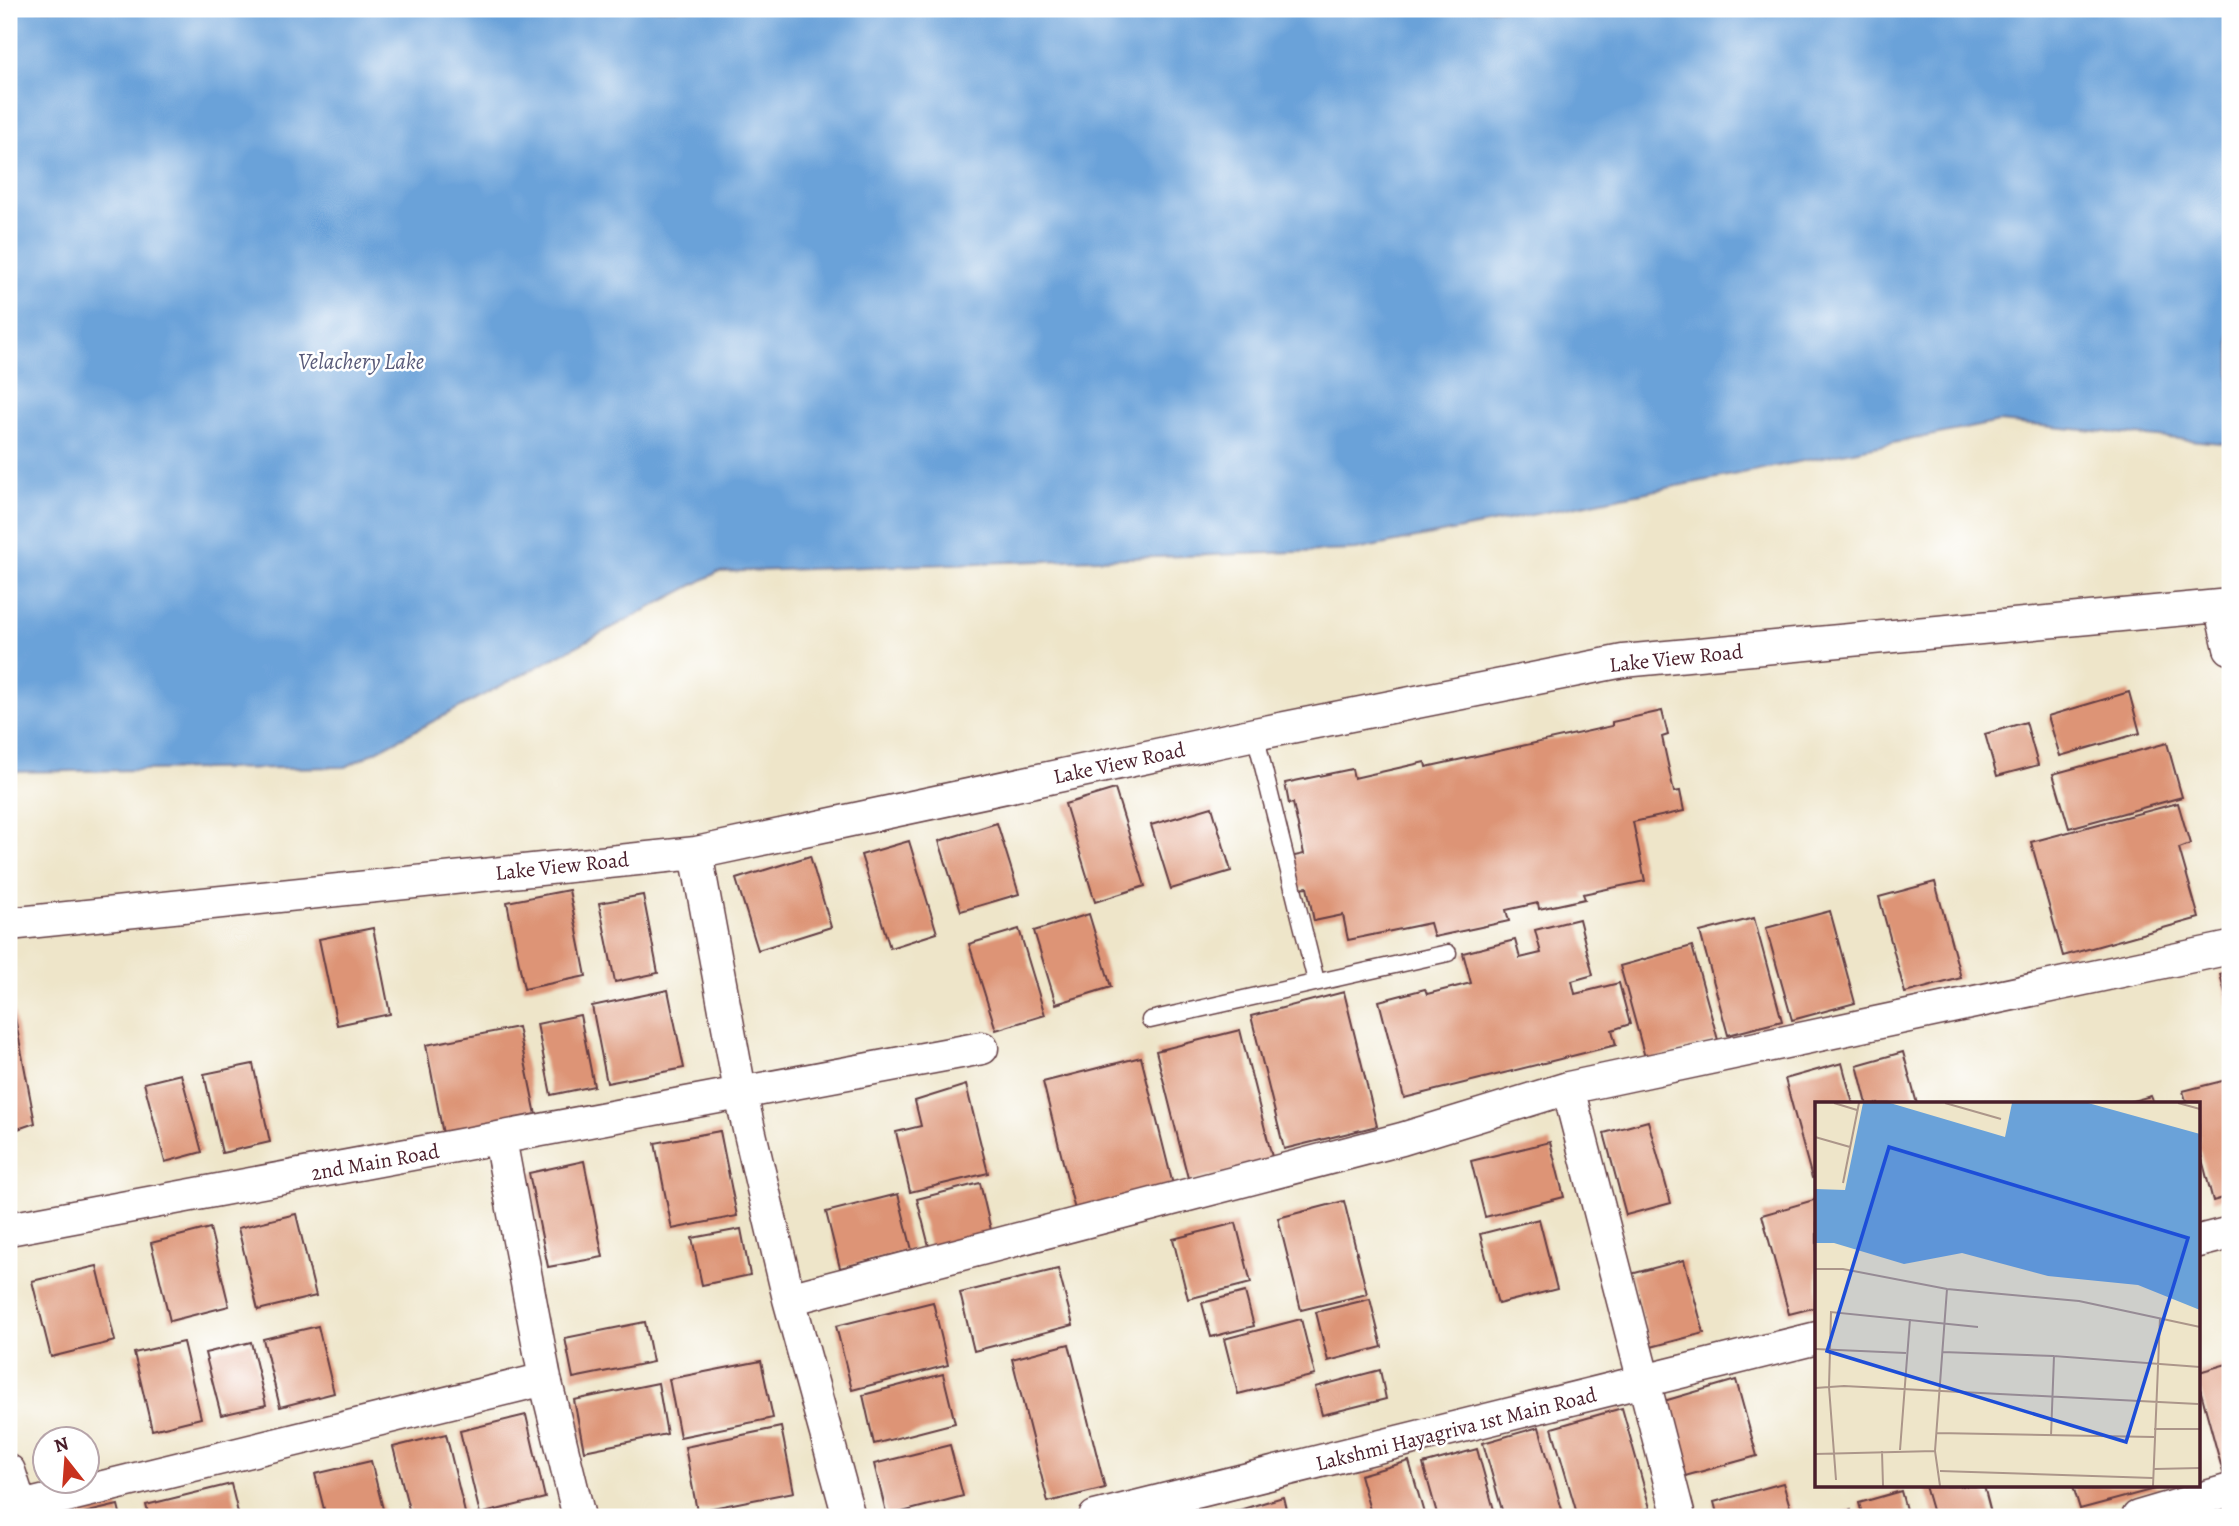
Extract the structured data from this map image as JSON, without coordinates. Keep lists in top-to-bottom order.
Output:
{
  "streets": {
    "street": ["Lake View Road", "2nd Main Road", "Lakshmi Hayagriva 1st Main Road"]
  },
  "water": ["Velachery Lake"],
  "north": "top"
}
